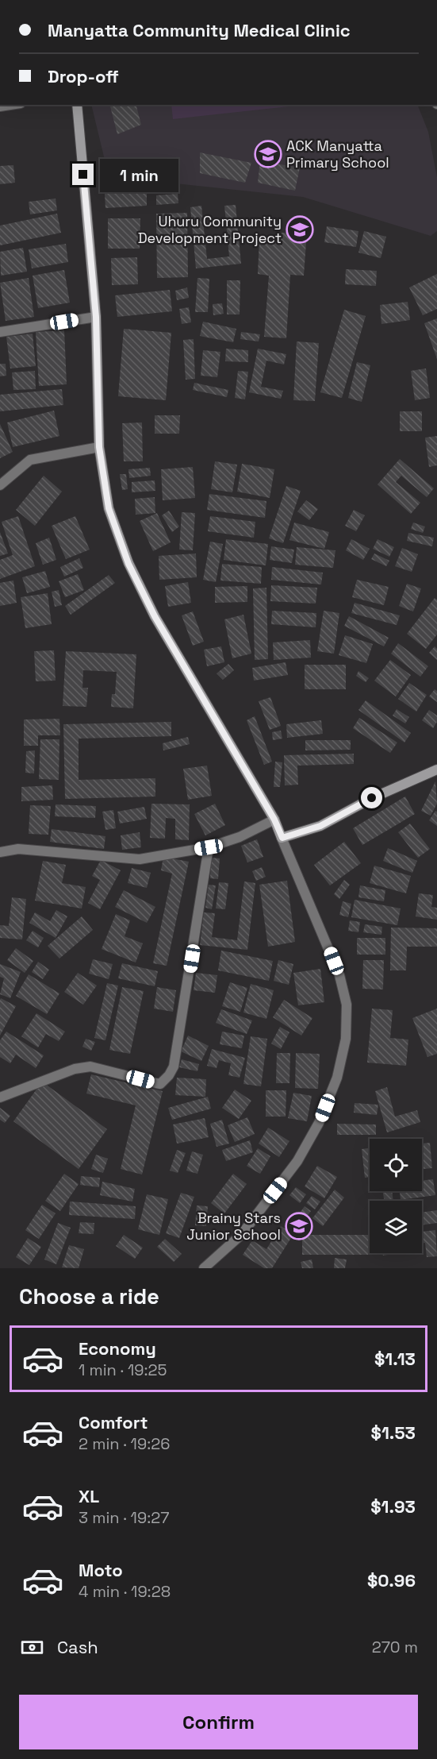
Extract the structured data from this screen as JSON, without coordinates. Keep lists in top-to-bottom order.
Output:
{
  "places": {
    "school or university": ["ACK Manyatta Primary School", "Uhuru Community Development Project", "Brainy Stars Junior School"]
  },
  "page": {
    "banner": ["Manyatta Community Medical Clinic", "Drop-off"],
    "bubble": "1 min",
    "heading": "Choose a ride",
    "list": [
      {
        "name": "Economy",
        "note": "1 min · 19:25",
        "value": "$1.13"
      },
      {
        "name": "Comfort",
        "note": "2 min · 19:26",
        "value": "$1.53"
      },
      {
        "name": "XL",
        "note": "3 min · 19:27",
        "value": "$1.93"
      },
      {
        "name": "Moto",
        "note": "4 min · 19:28",
        "value": "$0.96"
      }
    ],
    "pay": ["Cash", "270 m"],
    "buttons": "Confirm"
  }
}
